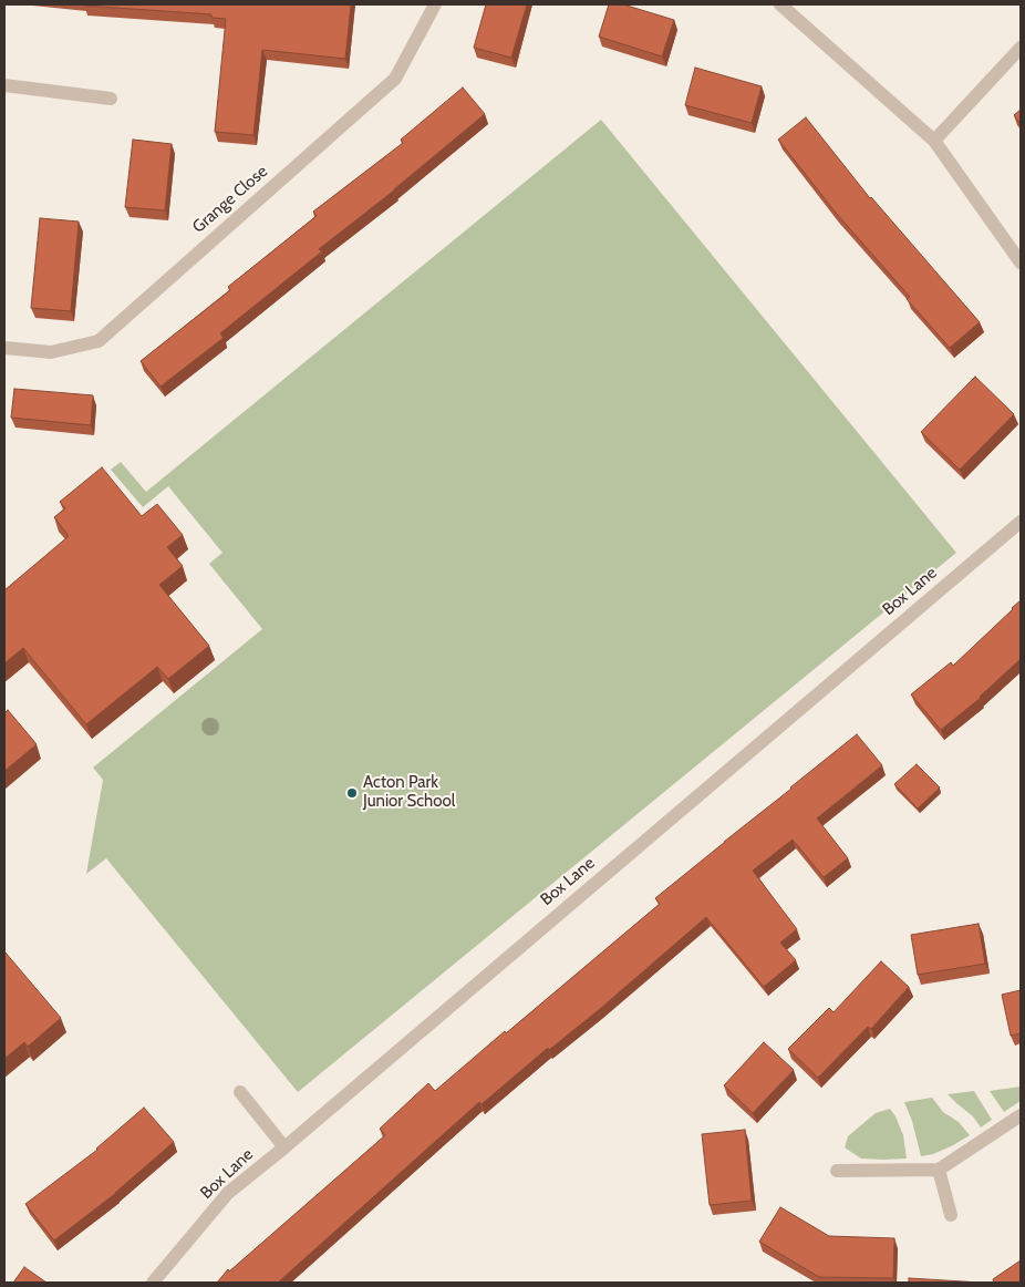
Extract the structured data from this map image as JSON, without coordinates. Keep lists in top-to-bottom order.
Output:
{
  "streets": {
    "street": ["Grange Close", "Box Lane"]
  },
  "places": ["Acton Park Junior School"]
}
